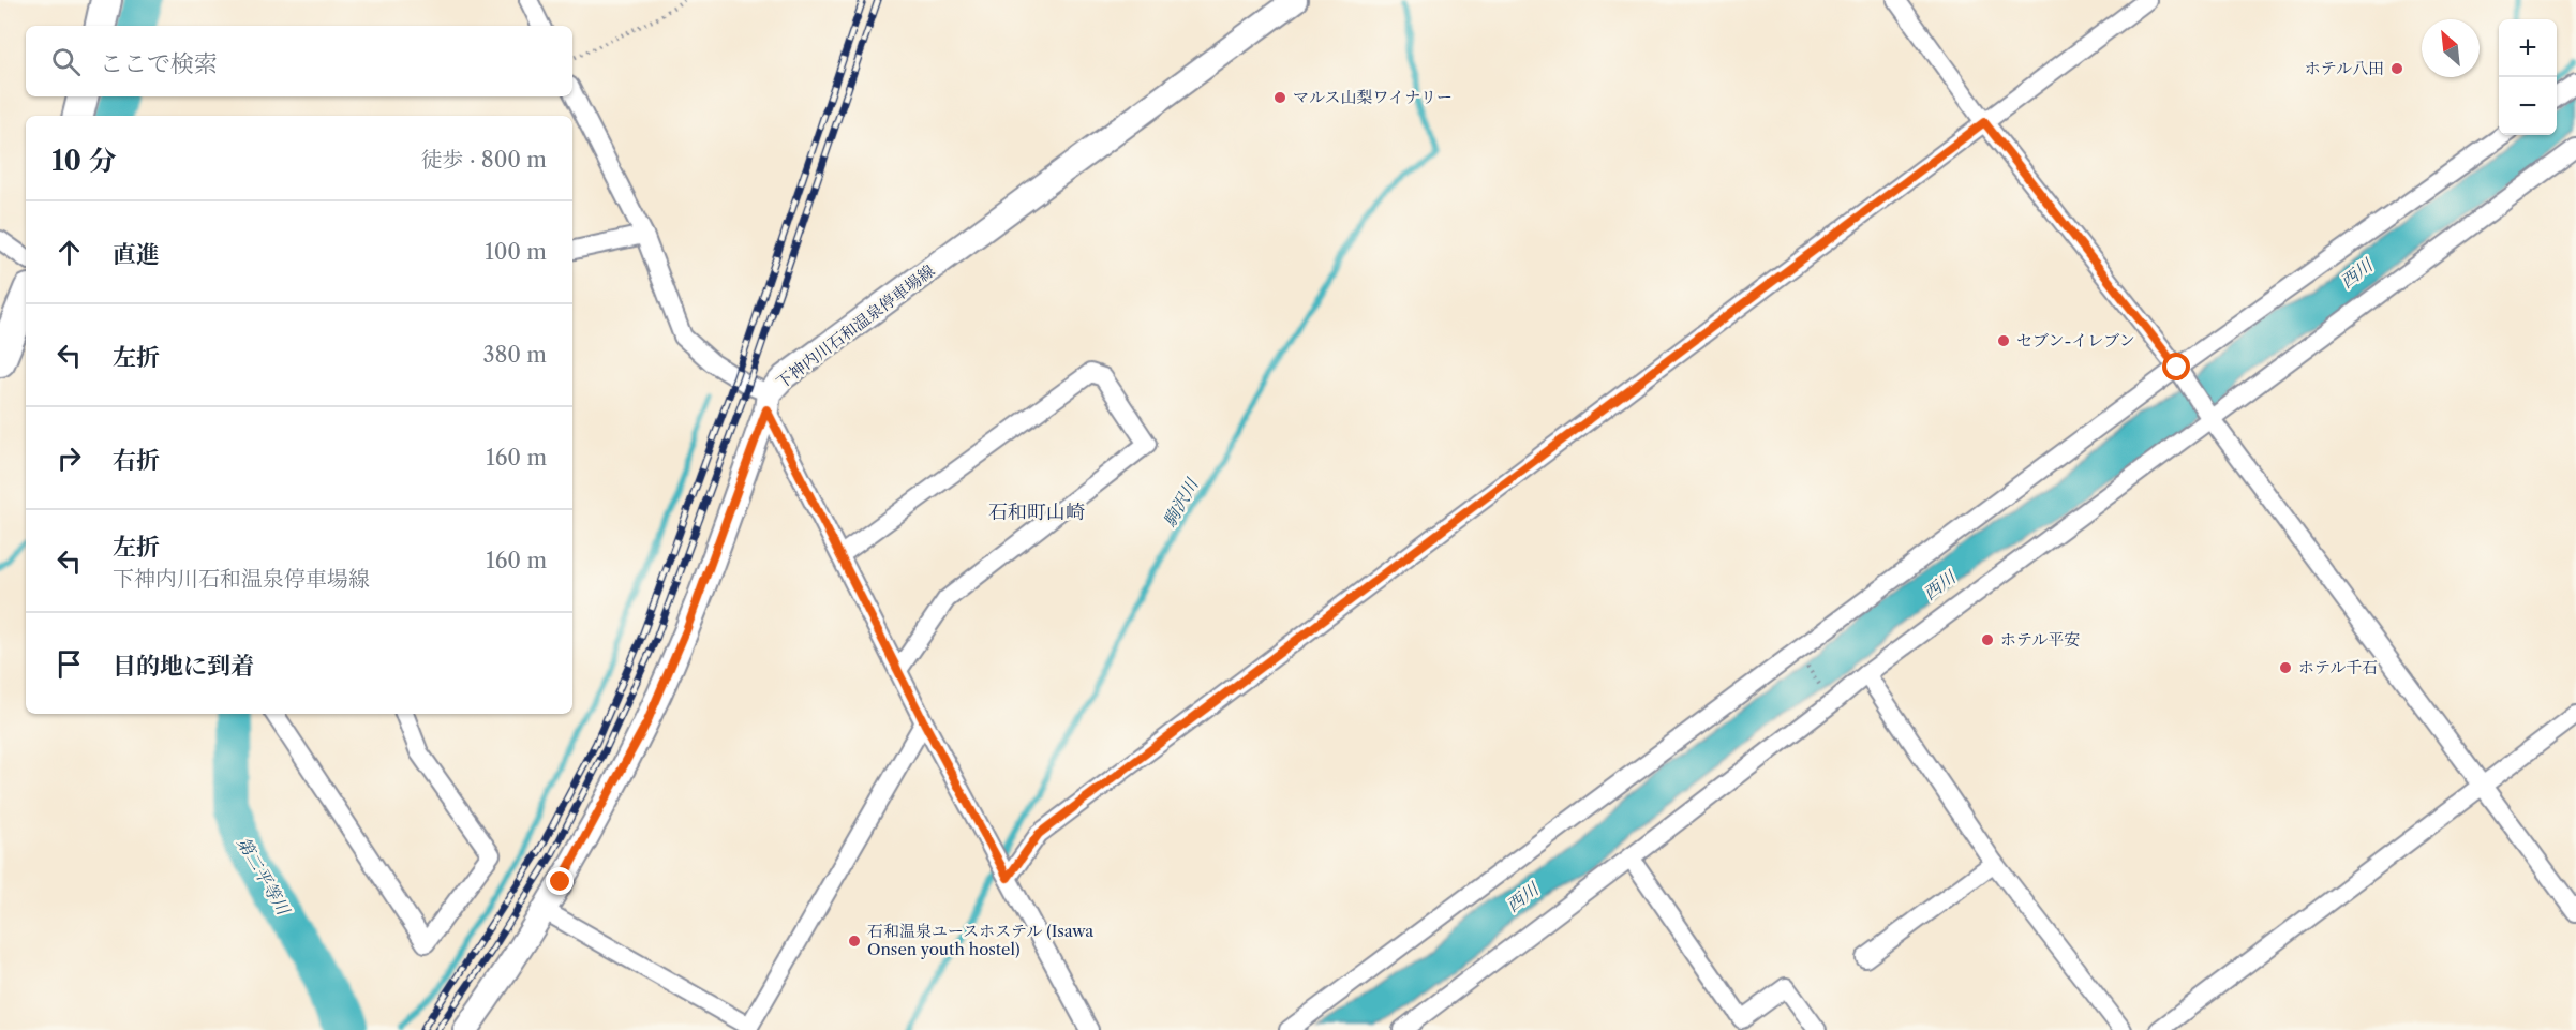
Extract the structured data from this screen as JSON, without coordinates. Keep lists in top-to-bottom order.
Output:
{
  "streets": {
    "main road": ["下神内川石和温泉停車場線"]
  },
  "districts": ["石和町山崎"],
  "water": ["西川", "駒沢川", "第二平等川"],
  "places": [
    "ホテル八田",
    "マルス山梨ワイナリー",
    "セブン-イレブン",
    "ホテル平安",
    "ホテル千石",
    "石和温泉ユースホステル (Isawa Onsen youth hostel)"
  ],
  "north": "top left",
  "page": {
    "map_buttons": ["+", "−"],
    "search": "ここで検索",
    "heading": ["10 分", "徒歩 · 800 m"],
    "list": [
      ["直進", "100 m"],
      ["左折", "380 m"],
      ["右折", "160 m"],
      ["左折", "下神内川石和温泉停車場線", "160 m"],
      "目的地に到着"
    ]
  }
}
